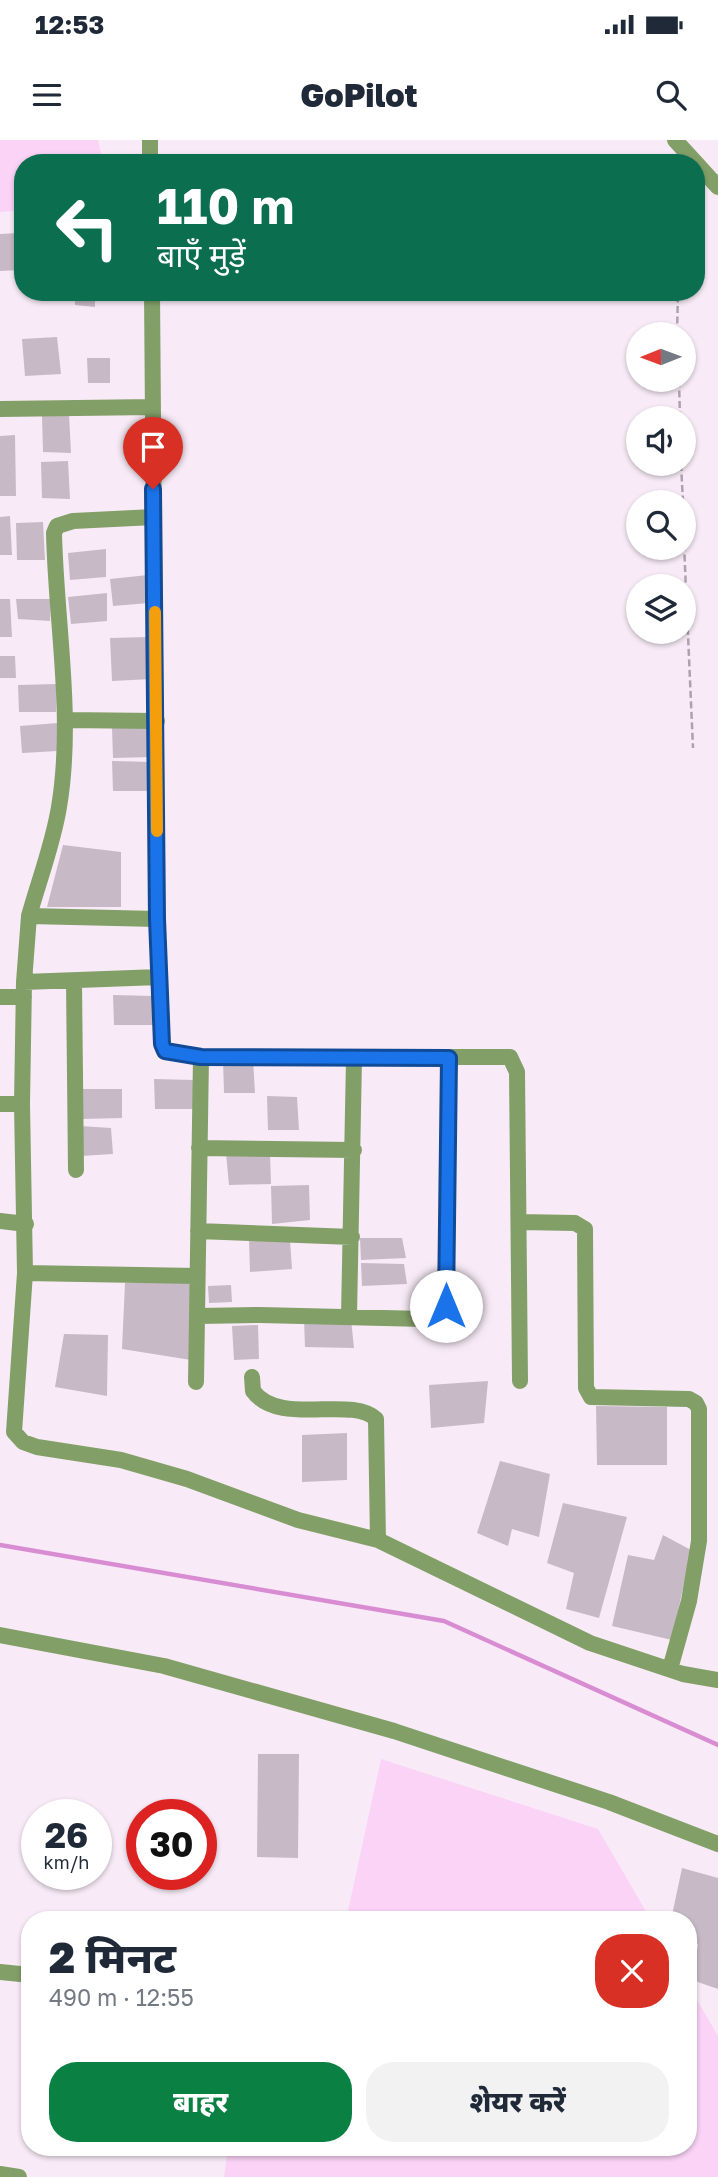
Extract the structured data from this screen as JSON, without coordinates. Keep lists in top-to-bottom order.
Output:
{
  "north": "left",
  "page": {
    "status": "12:53",
    "header": "GoPilot",
    "turn": ["110 m", "बाएँ मुड़ें"],
    "speed": "26 km/h",
    "limit": "30",
    "heading": ["2 मिनट", "490 m · 12:55"],
    "buttons": ["बाहर", "शेयर करें"]
  }
}
